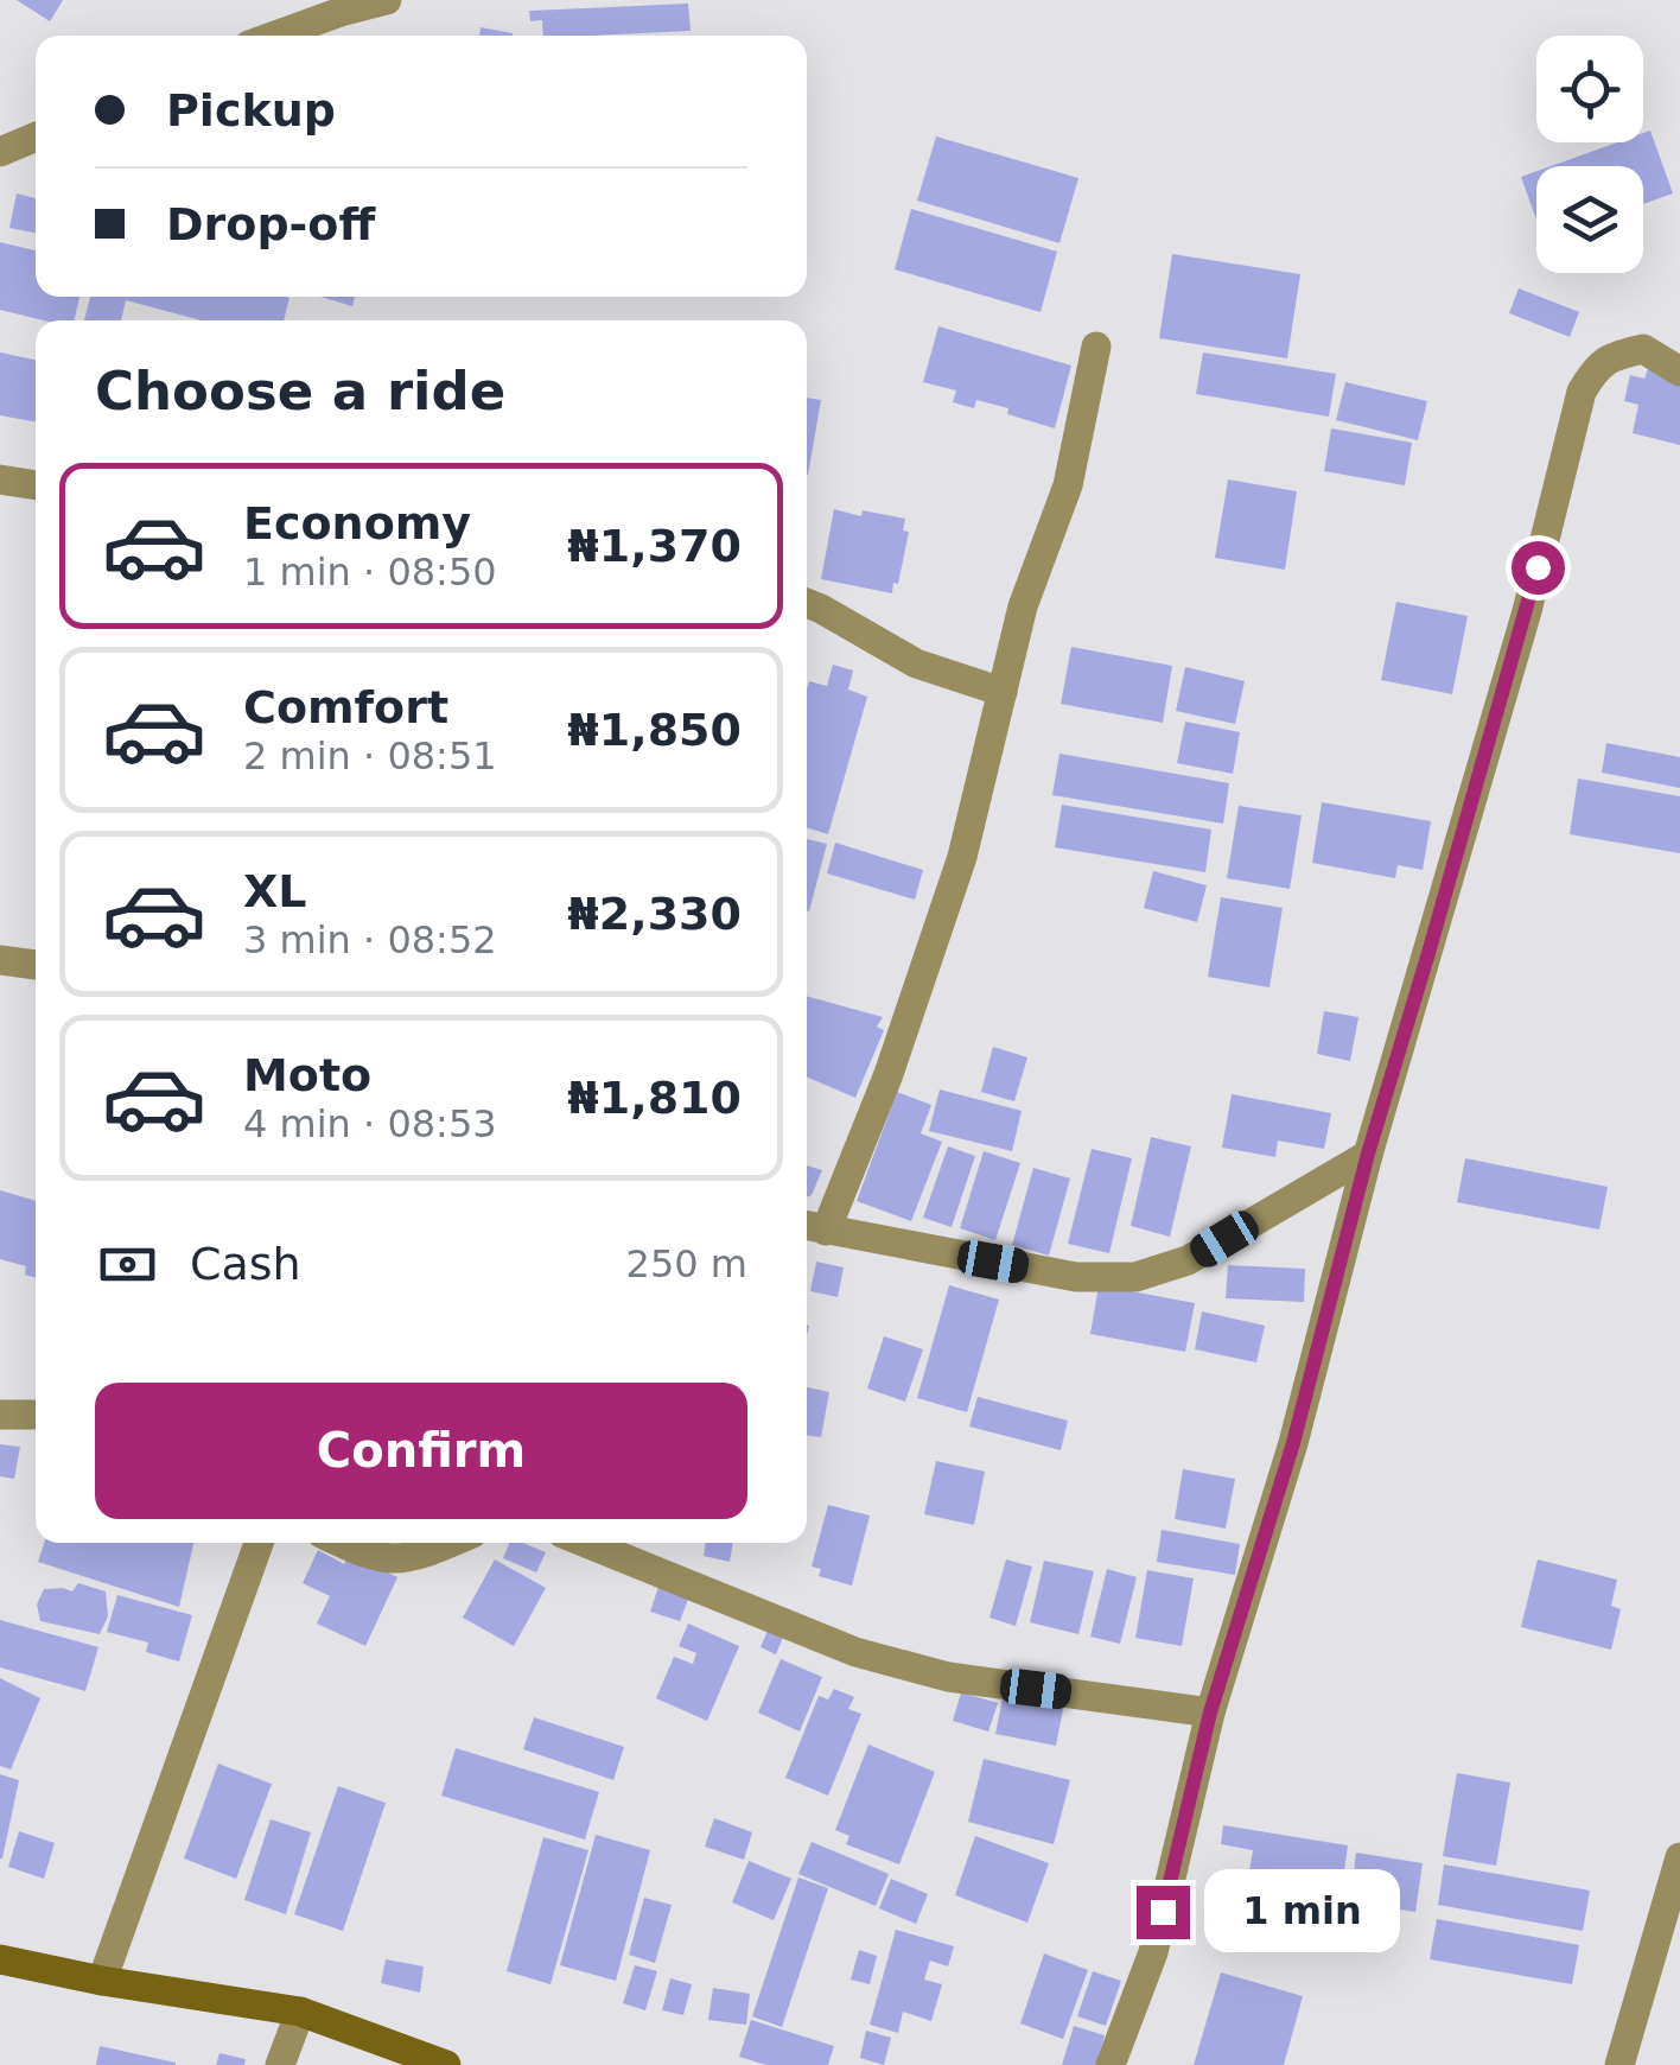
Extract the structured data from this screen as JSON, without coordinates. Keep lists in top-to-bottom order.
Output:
{
  "page": {
    "banner": ["Pickup", "Drop-off"],
    "heading": "Choose a ride",
    "list": [
      {
        "name": "Economy",
        "note": "1 min · 08:50",
        "value": "₦1,370"
      },
      {
        "name": "Comfort",
        "note": "2 min · 08:51",
        "value": "₦1,850"
      },
      {
        "name": "XL",
        "note": "3 min · 08:52",
        "value": "₦2,330"
      },
      {
        "name": "Moto",
        "note": "4 min · 08:53",
        "value": "₦1,810"
      }
    ],
    "pay": ["Cash", "250 m"],
    "buttons": "Confirm",
    "bubble": "1 min"
  }
}
